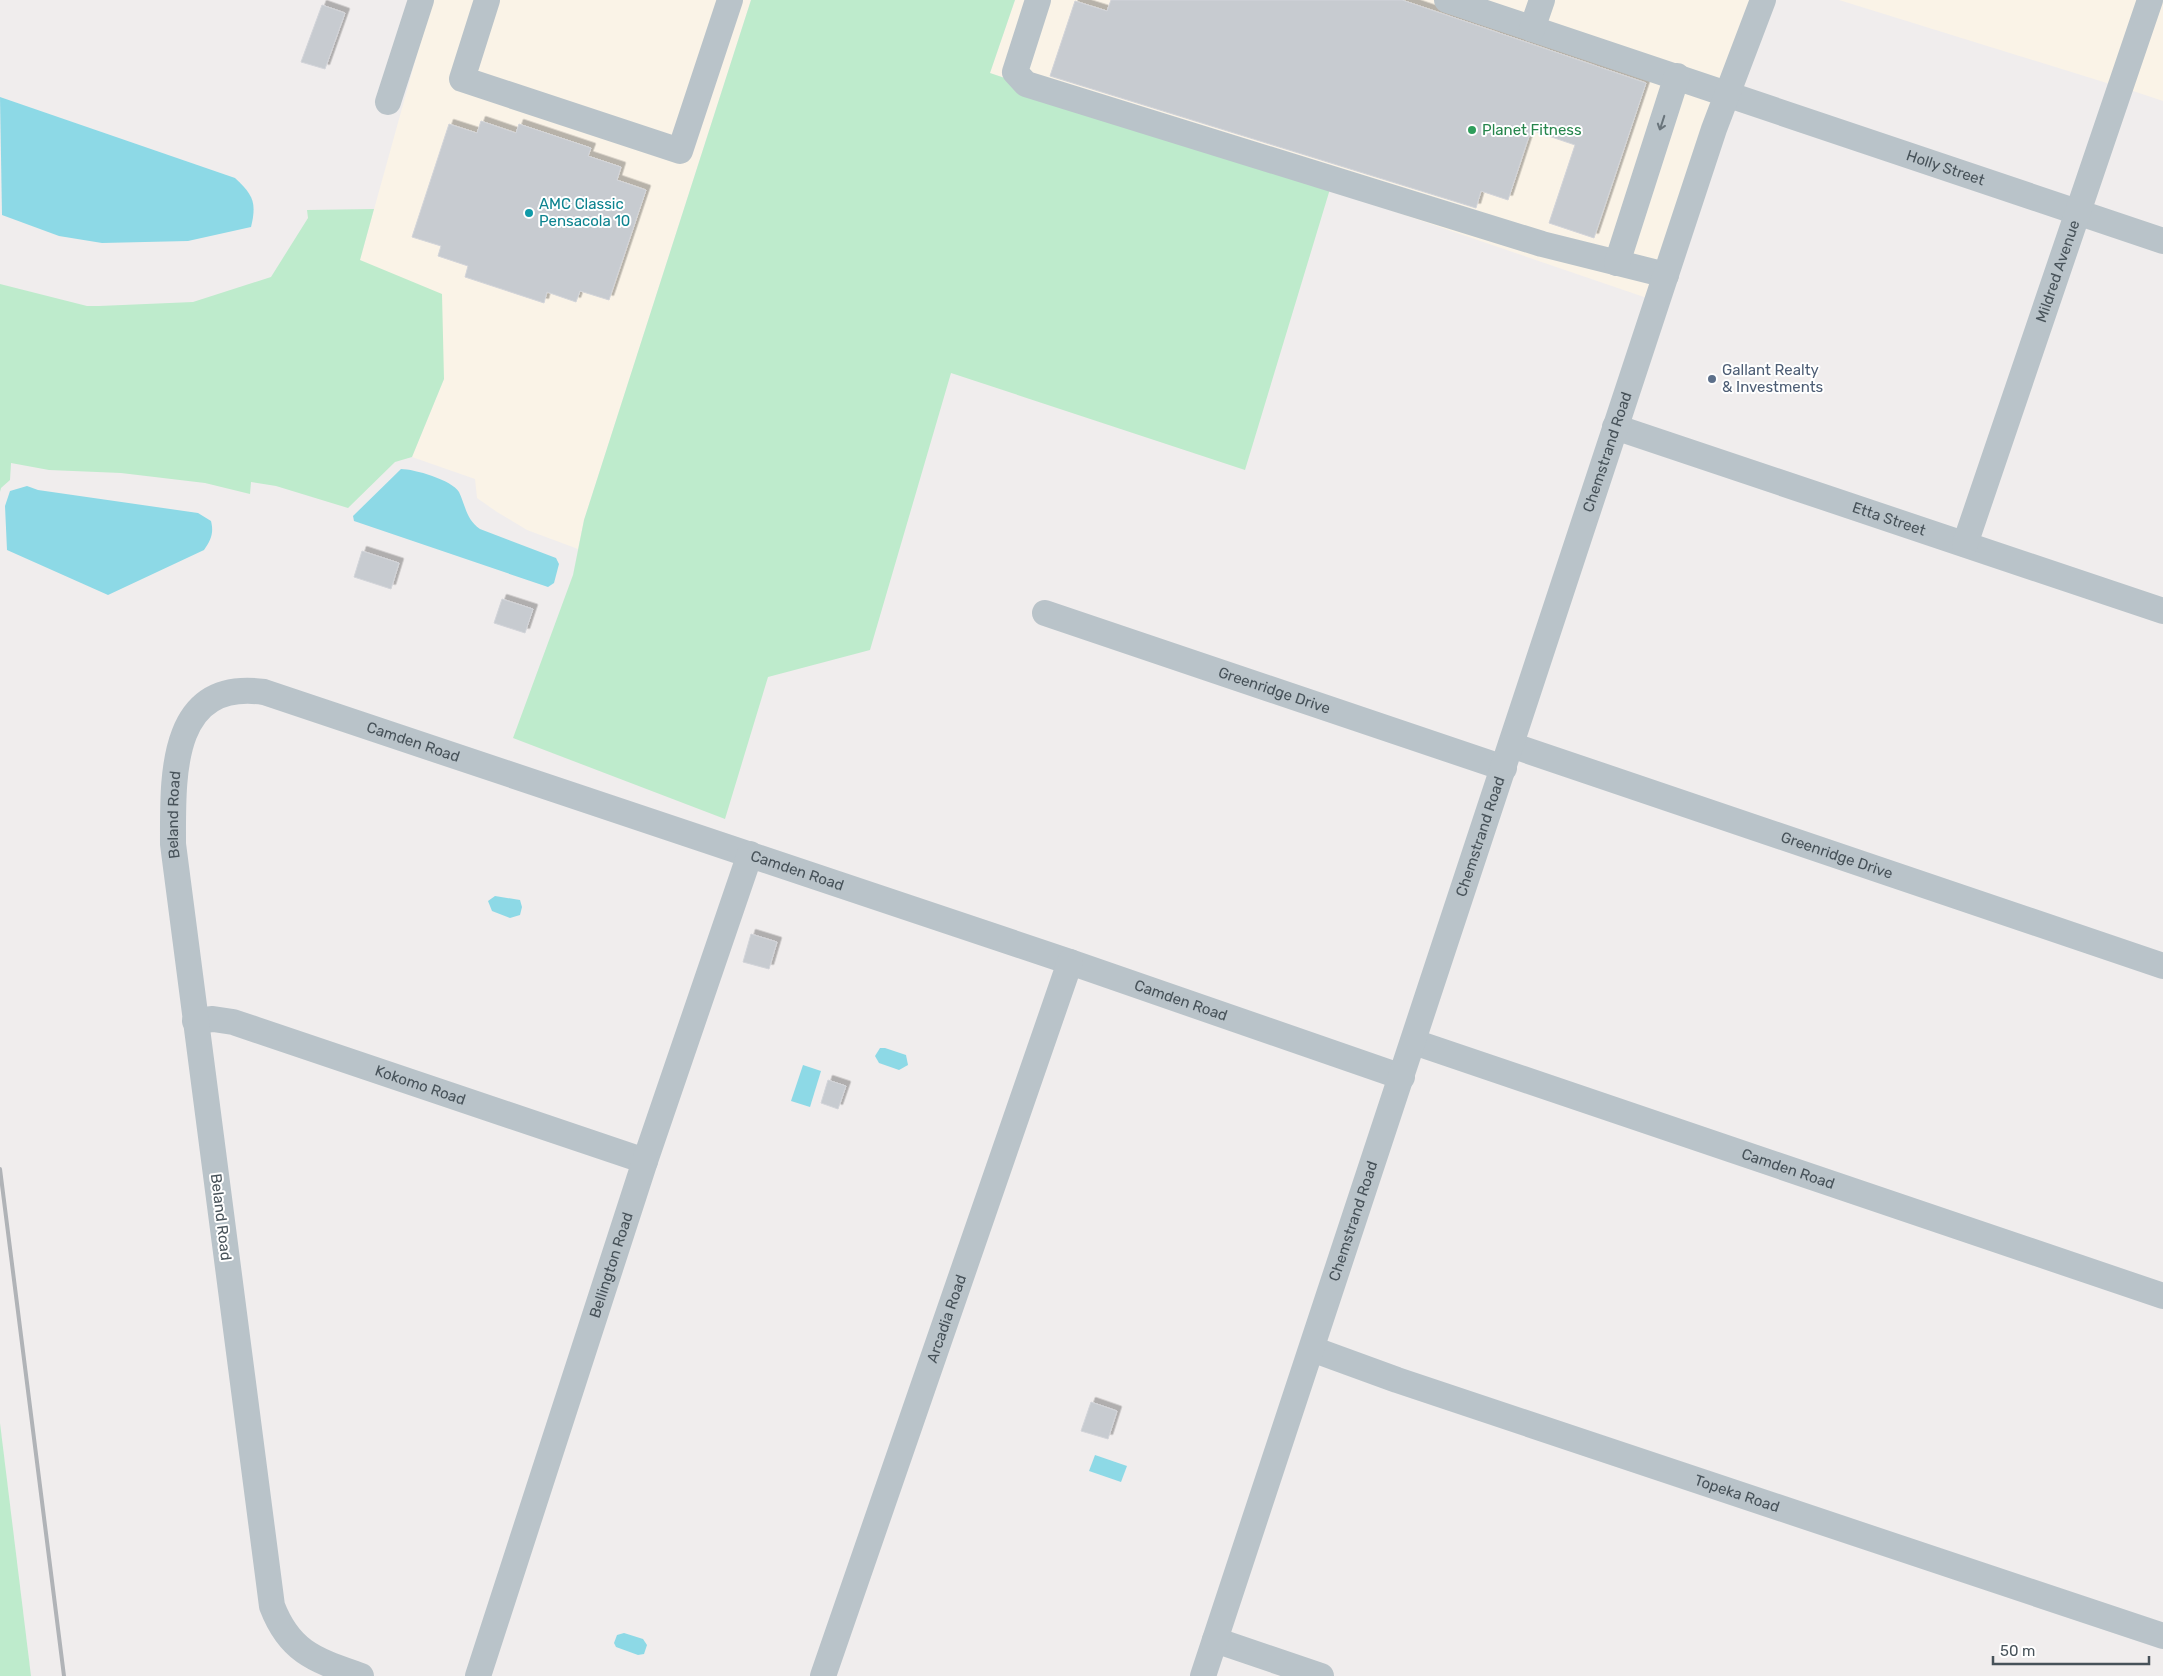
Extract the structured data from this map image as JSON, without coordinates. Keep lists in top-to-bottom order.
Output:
{
  "streets": {
    "street": [
      "Holly Street",
      "Mildred Avenue",
      "Chemstrand Road",
      "Etta Street",
      "Greenridge Drive",
      "Camden Road",
      "Beland Road",
      "Kokomo Road",
      "Bellington Road",
      "Arcadia Road",
      "Topeka Road"
    ]
  },
  "crossings": [
    ["Holly Street", "Mildred Avenue"],
    ["Holly Street", "Chemstrand Road"],
    ["Mildred Avenue", "Etta Street"],
    ["Chemstrand Road", "Etta Street"],
    ["Chemstrand Road", "Greenridge Drive"],
    ["Chemstrand Road", "Camden Road"],
    ["Chemstrand Road", "Topeka Road"],
    ["Camden Road", "Beland Road"],
    ["Camden Road", "Bellington Road"],
    ["Camden Road", "Arcadia Road"],
    ["Beland Road", "Kokomo Road"],
    ["Kokomo Road", "Bellington Road"]
  ],
  "places": ["Planet Fitness", "AMC Classic Pensacola 10", "Gallant Realty & Investments"],
  "scale_bar": "50 m"
}
